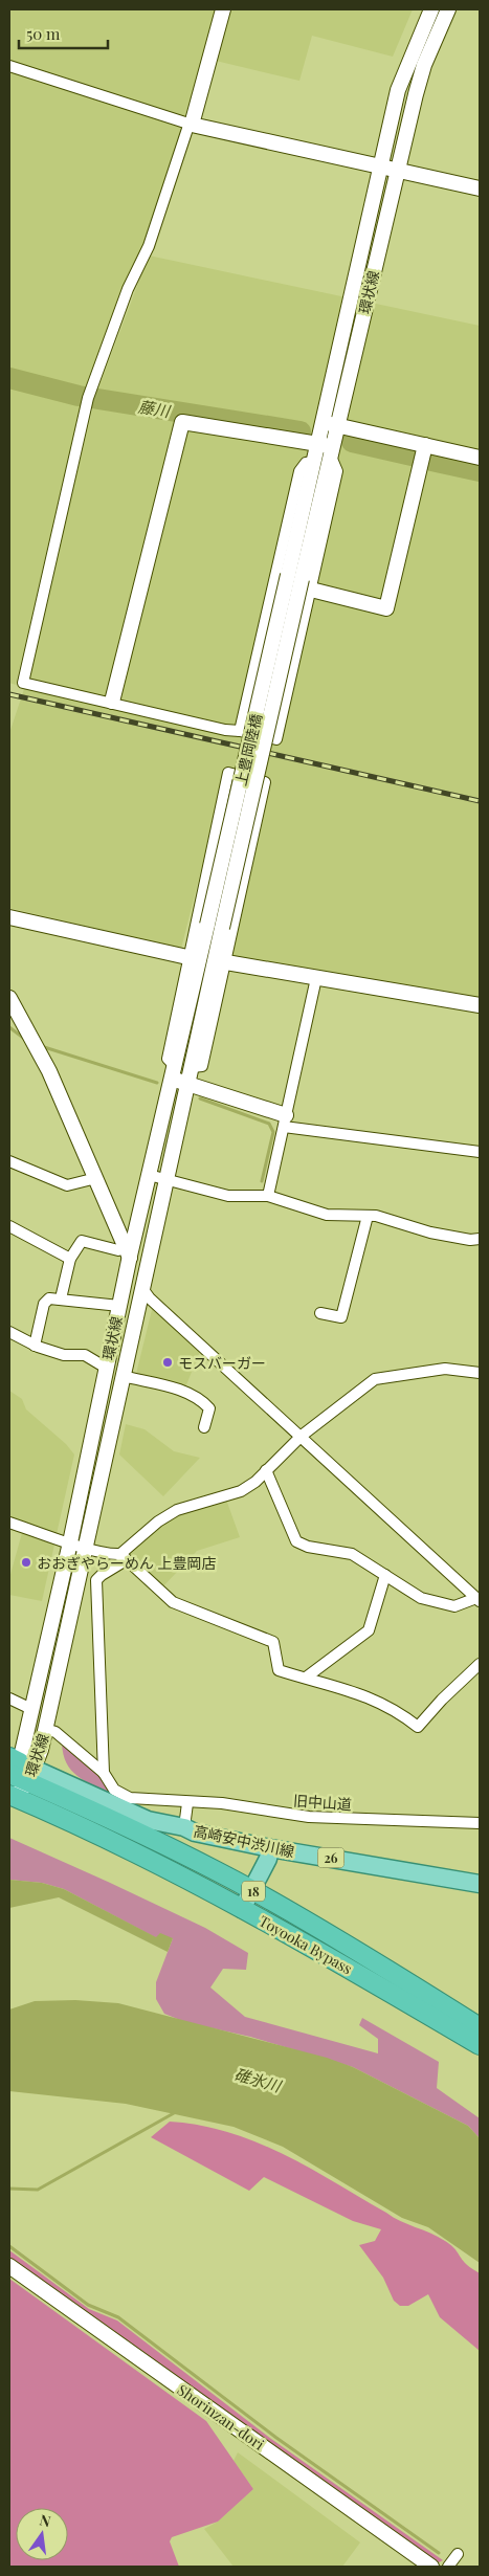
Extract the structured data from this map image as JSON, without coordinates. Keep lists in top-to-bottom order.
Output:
{
  "streets": {
    "highway": ["18", "Toyooka Bypass"],
    "main road": ["高崎安中渋川線", "26"],
    "street": [
      "環状線",
      "上豊岡陸橋",
      "旧中山道",
      "Shorinzan-dori"
    ]
  },
  "crossings": [
    ["環状線", "上豊岡陸橋"],
    ["環状線", "旧中山道"],
    ["環状線", "高崎安中渋川線"],
    ["環状線", "Toyooka Bypass"],
    ["高崎安中渋川線", "Toyooka Bypass"]
  ],
  "water": ["藤川", "碓氷川"],
  "places": ["モスバーガー", "おおぎやらーめん 上豊岡店"],
  "scale_bar": "50 m",
  "north": "top"
}
